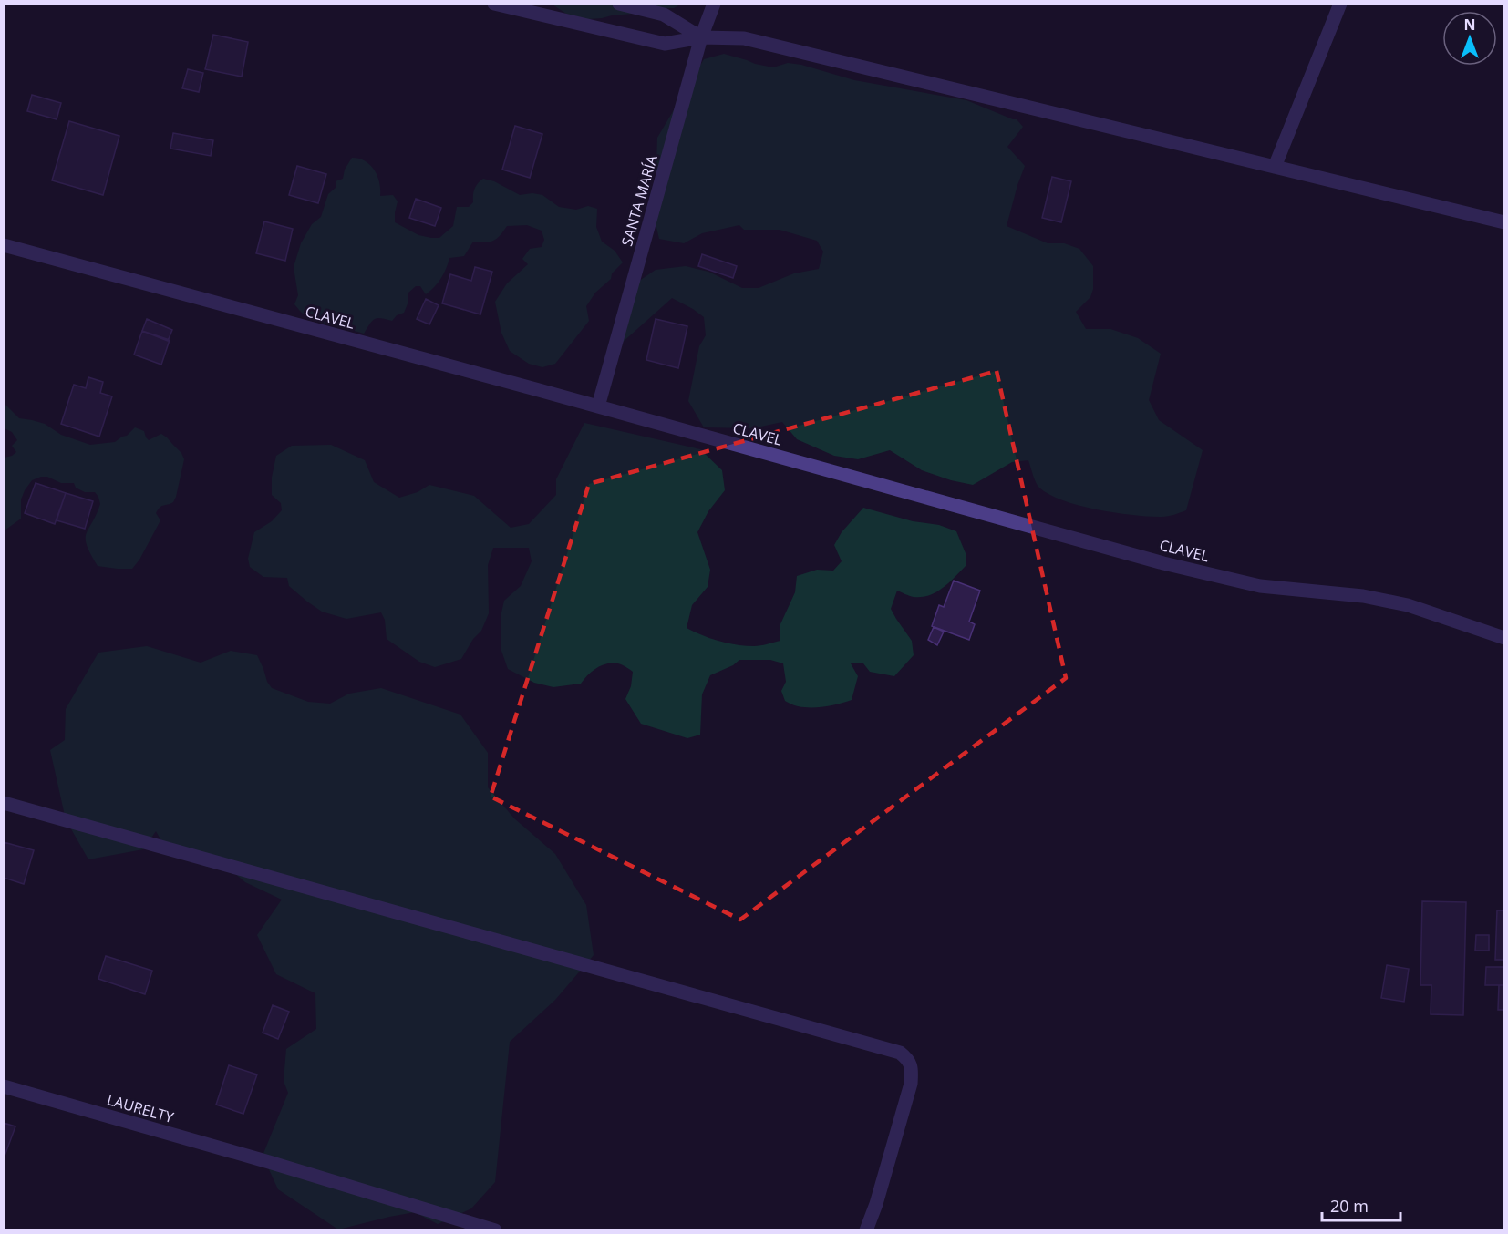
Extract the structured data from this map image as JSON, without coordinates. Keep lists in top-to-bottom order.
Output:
{
  "streets": {
    "street": ["SANTA MARÍA", "CLAVEL", "LAURELTY"]
  },
  "crossings": [
    ["SANTA MARÍA", "CLAVEL"]
  ],
  "scale_bar": "20 m",
  "north": "top"
}
